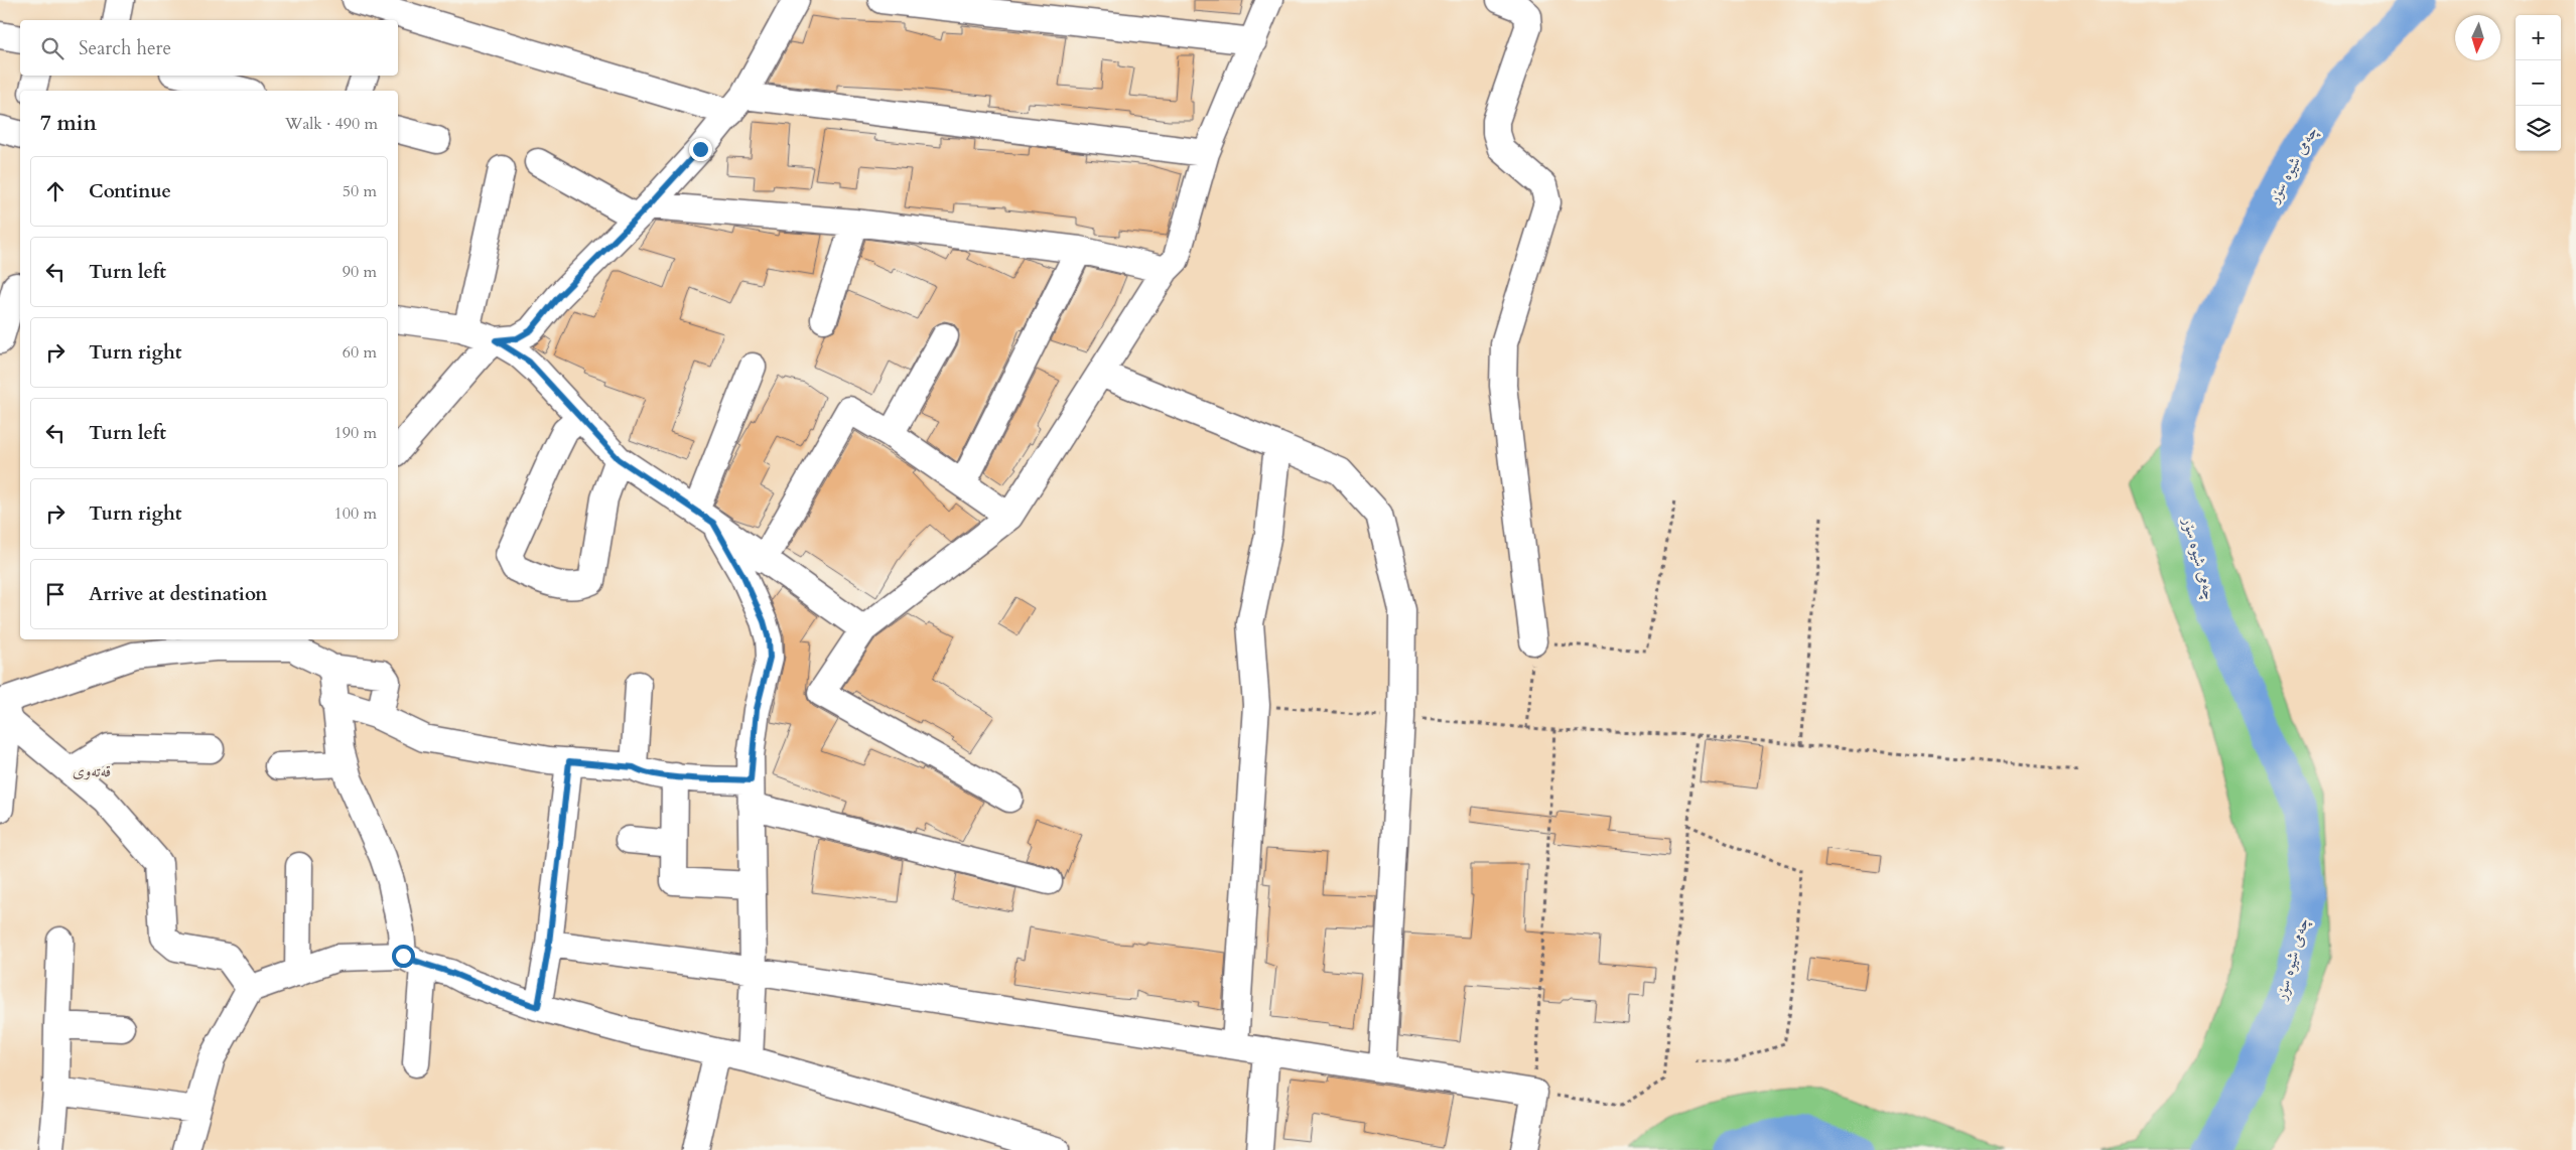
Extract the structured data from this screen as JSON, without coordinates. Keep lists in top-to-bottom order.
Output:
{
  "districts": ["قەتەوی"],
  "water": ["چەمی شیوە سۆر"],
  "north": "bottom",
  "page": {
    "map_buttons": ["+", "−"],
    "search": "Search here",
    "heading": ["7 min", "Walk · 490 m"],
    "list": [
      ["Continue", "50 m"],
      ["Turn left", "90 m"],
      ["Turn right", "60 m"],
      ["Turn left", "190 m"],
      ["Turn right", "100 m"],
      "Arrive at destination"
    ]
  }
}
